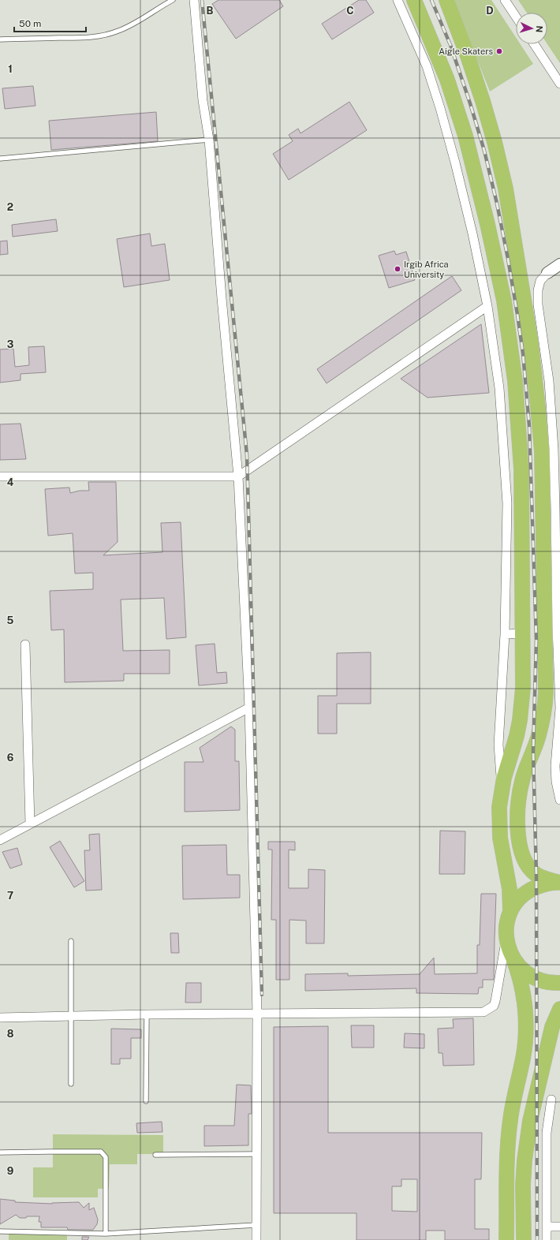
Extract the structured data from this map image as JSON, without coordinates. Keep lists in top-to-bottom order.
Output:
{
  "places": ["Aigle Skaters", "Irgib Africa University"],
  "scale_bar": "50 m",
  "north": "right",
  "grid": {
    "columns": ["B", "C", "D"],
    "rows": [
      "1",
      "2",
      "3",
      "4",
      "5",
      "6",
      "7",
      "8",
      "9"
    ]
  }
}
